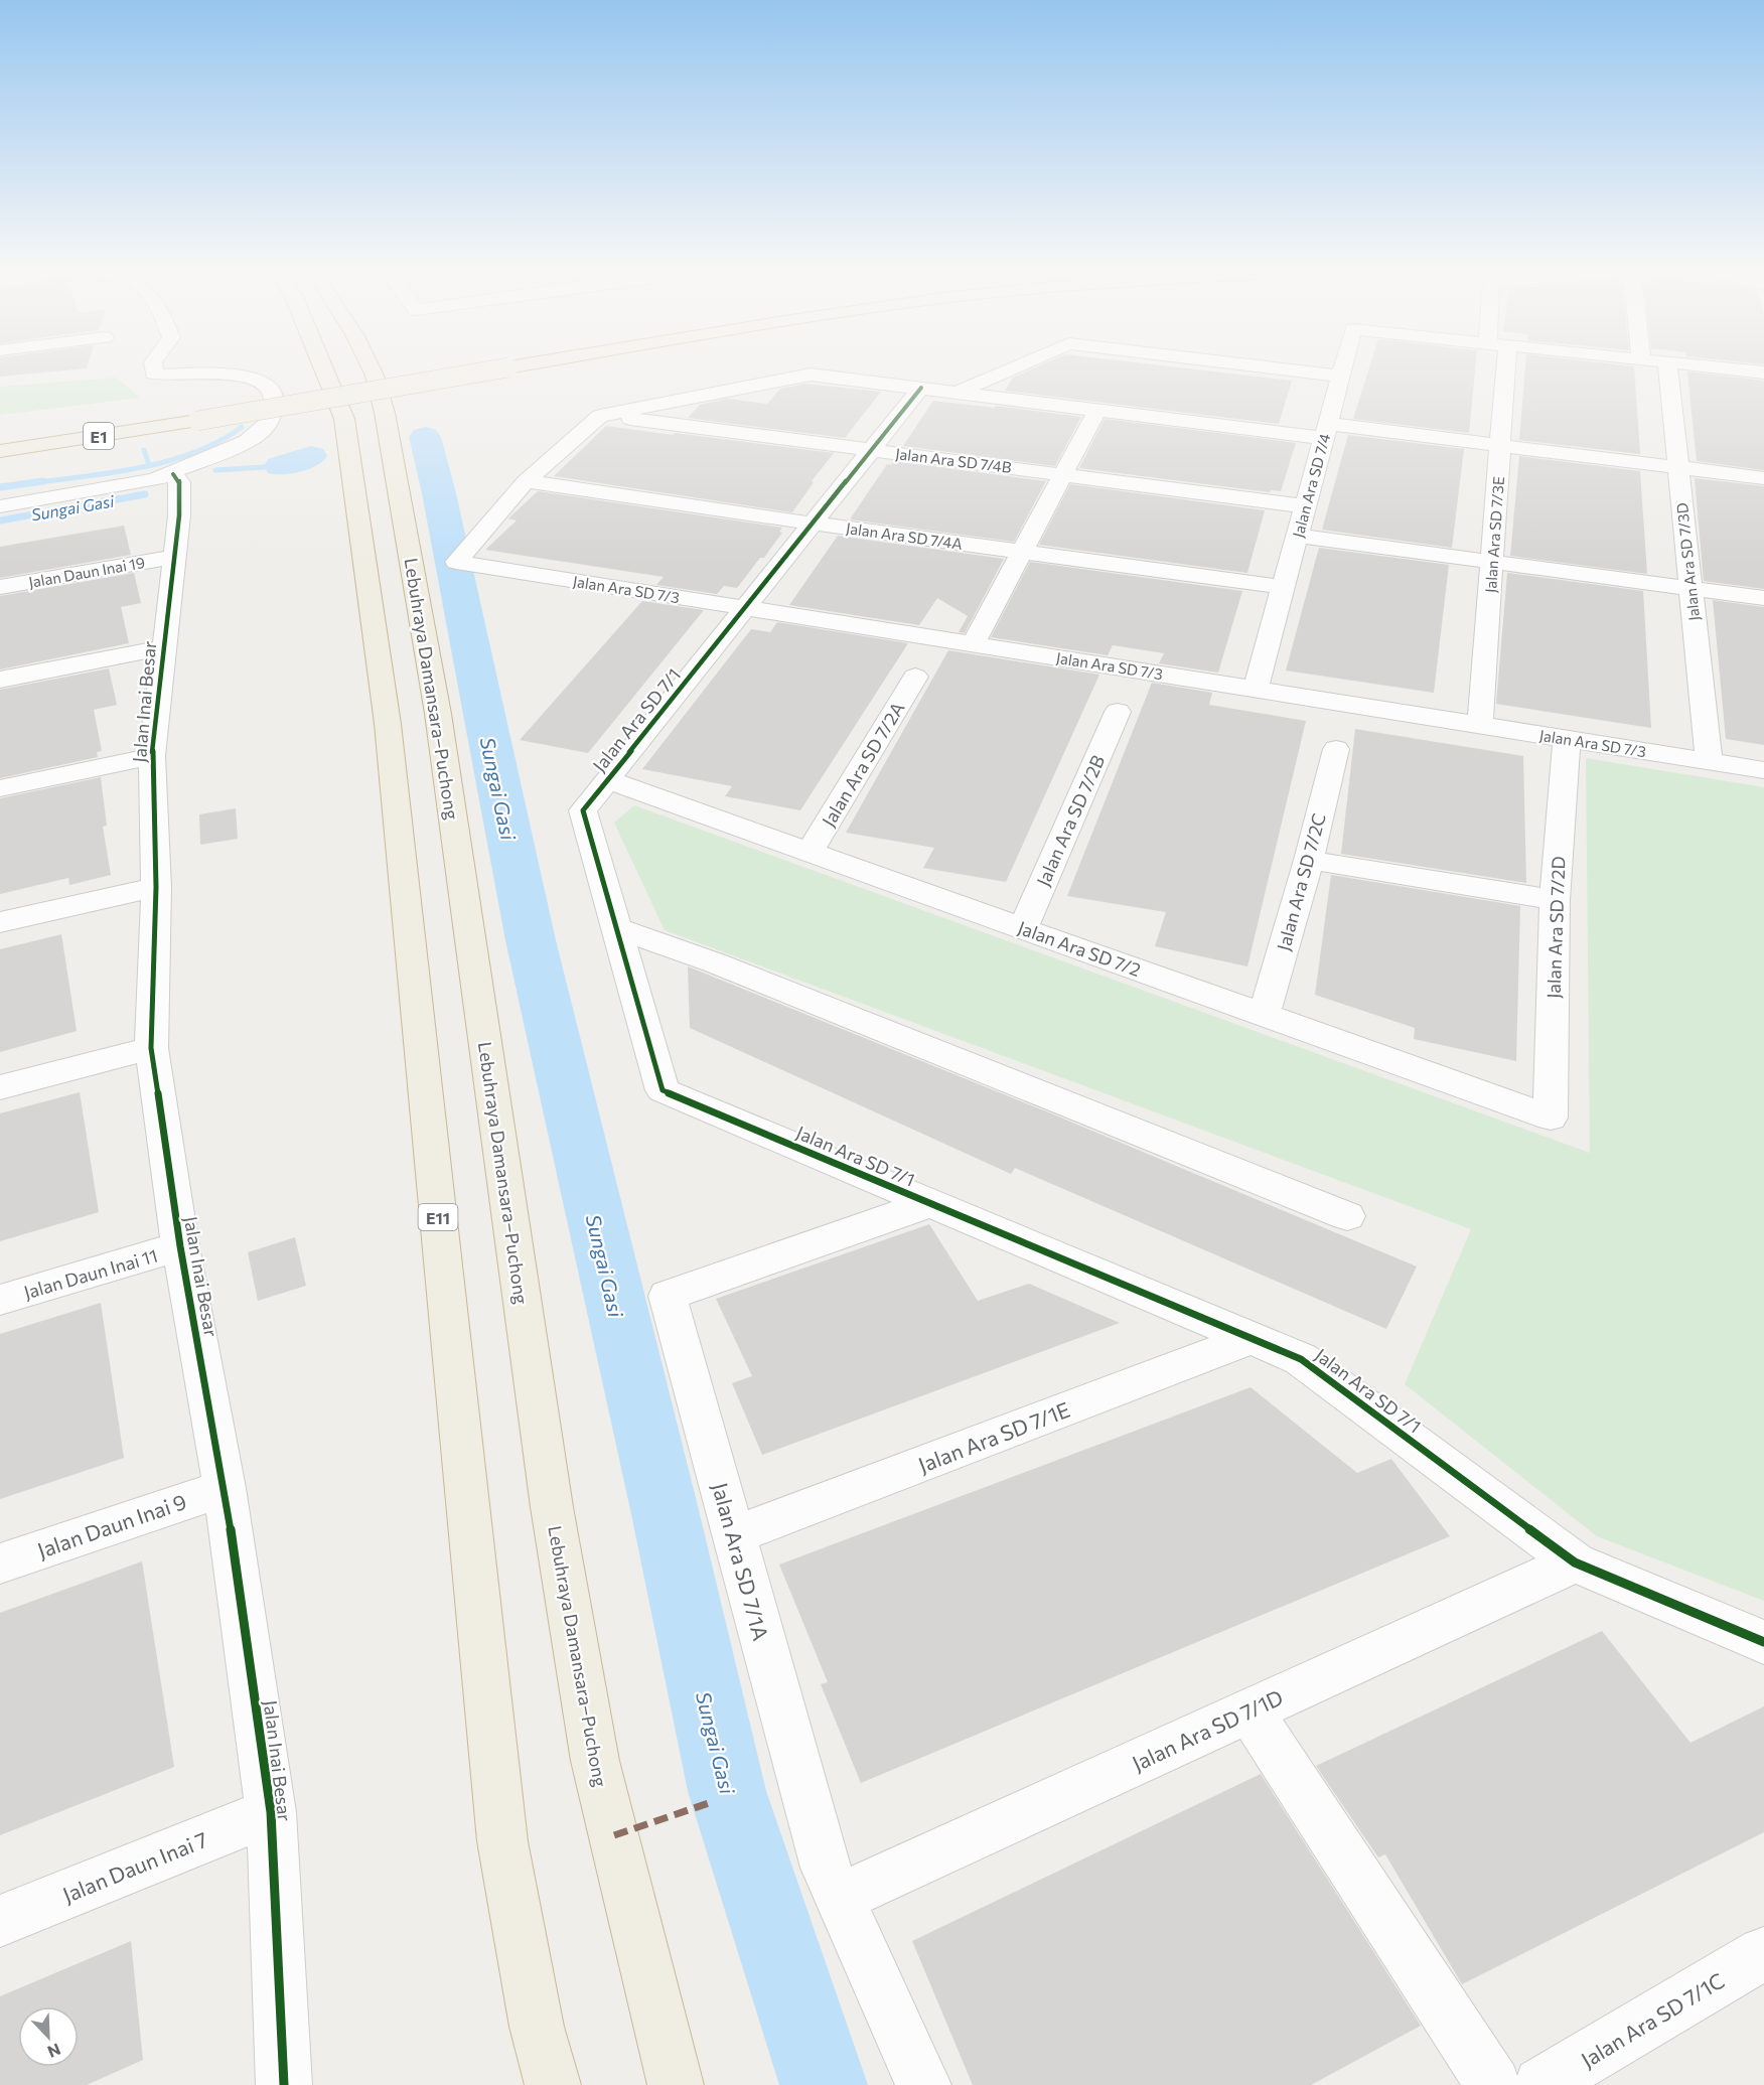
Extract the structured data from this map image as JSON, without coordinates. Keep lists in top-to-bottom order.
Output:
{
  "streets": {
    "highway": ["E1", "Lebuhraya Damansara–Puchong", "E11"],
    "street": [
      "Jalan Ara SD 7/4B",
      "Jalan Ara SD 7/4",
      "Jalan Ara SD 7/3E",
      "Jalan Ara SD 7/4A",
      "Jalan Ara SD 7/3D",
      "Jalan Daun Inai 19",
      "Jalan Ara SD 7/3",
      "Jalan Inai Besar",
      "Jalan Ara SD 7/1",
      "Jalan Ara SD 7/2A",
      "Jalan Ara SD 7/2B",
      "Jalan Ara SD 7/2C",
      "Jalan Ara SD 7/2D",
      "Jalan Ara SD 7/2",
      "Jalan Daun Inai 11",
      "Jalan Ara SD 7/1E",
      "Jalan Daun Inai 9",
      "Jalan Ara SD 7/1A",
      "Jalan Ara SD 7/1D",
      "Jalan Daun Inai 7",
      "Jalan Ara SD 7/1C"
    ]
  },
  "crossings": [
    ["Jalan Ara SD 7/4B", "Jalan Ara SD 7/4"],
    ["Jalan Ara SD 7/4B", "Jalan Ara SD 7/1"],
    ["Jalan Ara SD 7/4", "Jalan Ara SD 7/4A"],
    ["Jalan Ara SD 7/4", "Jalan Ara SD 7/3"],
    ["Jalan Ara SD 7/3E", "Jalan Ara SD 7/3"],
    ["Jalan Ara SD 7/4A", "Jalan Ara SD 7/3"],
    ["Jalan Ara SD 7/4A", "Jalan Ara SD 7/1"],
    ["Jalan Ara SD 7/3D", "Jalan Ara SD 7/3"],
    ["Jalan Daun Inai 19", "Jalan Inai Besar"],
    ["Jalan Ara SD 7/3", "Jalan Ara SD 7/1"],
    ["Jalan Ara SD 7/3", "Jalan Ara SD 7/2D"],
    ["Jalan Inai Besar", "Jalan Daun Inai 11"],
    ["Jalan Inai Besar", "Jalan Daun Inai 9"],
    ["Jalan Inai Besar", "Jalan Daun Inai 7"],
    ["Jalan Ara SD 7/1", "Jalan Ara SD 7/2"],
    ["Jalan Ara SD 7/1", "Jalan Ara SD 7/1E"],
    ["Jalan Ara SD 7/1", "Jalan Ara SD 7/1A"],
    ["Jalan Ara SD 7/1", "Jalan Ara SD 7/1D"],
    ["Jalan Ara SD 7/2A", "Jalan Ara SD 7/2"],
    ["Jalan Ara SD 7/2B", "Jalan Ara SD 7/2"],
    ["Jalan Ara SD 7/2C", "Jalan Ara SD 7/2"],
    ["Jalan Ara SD 7/2D", "Jalan Ara SD 7/2"],
    ["Jalan Ara SD 7/1E", "Jalan Ara SD 7/1A"],
    ["Jalan Ara SD 7/1A", "Jalan Ara SD 7/1D"]
  ],
  "water": ["Sungai Gasi"],
  "north": "bottom right"
}
